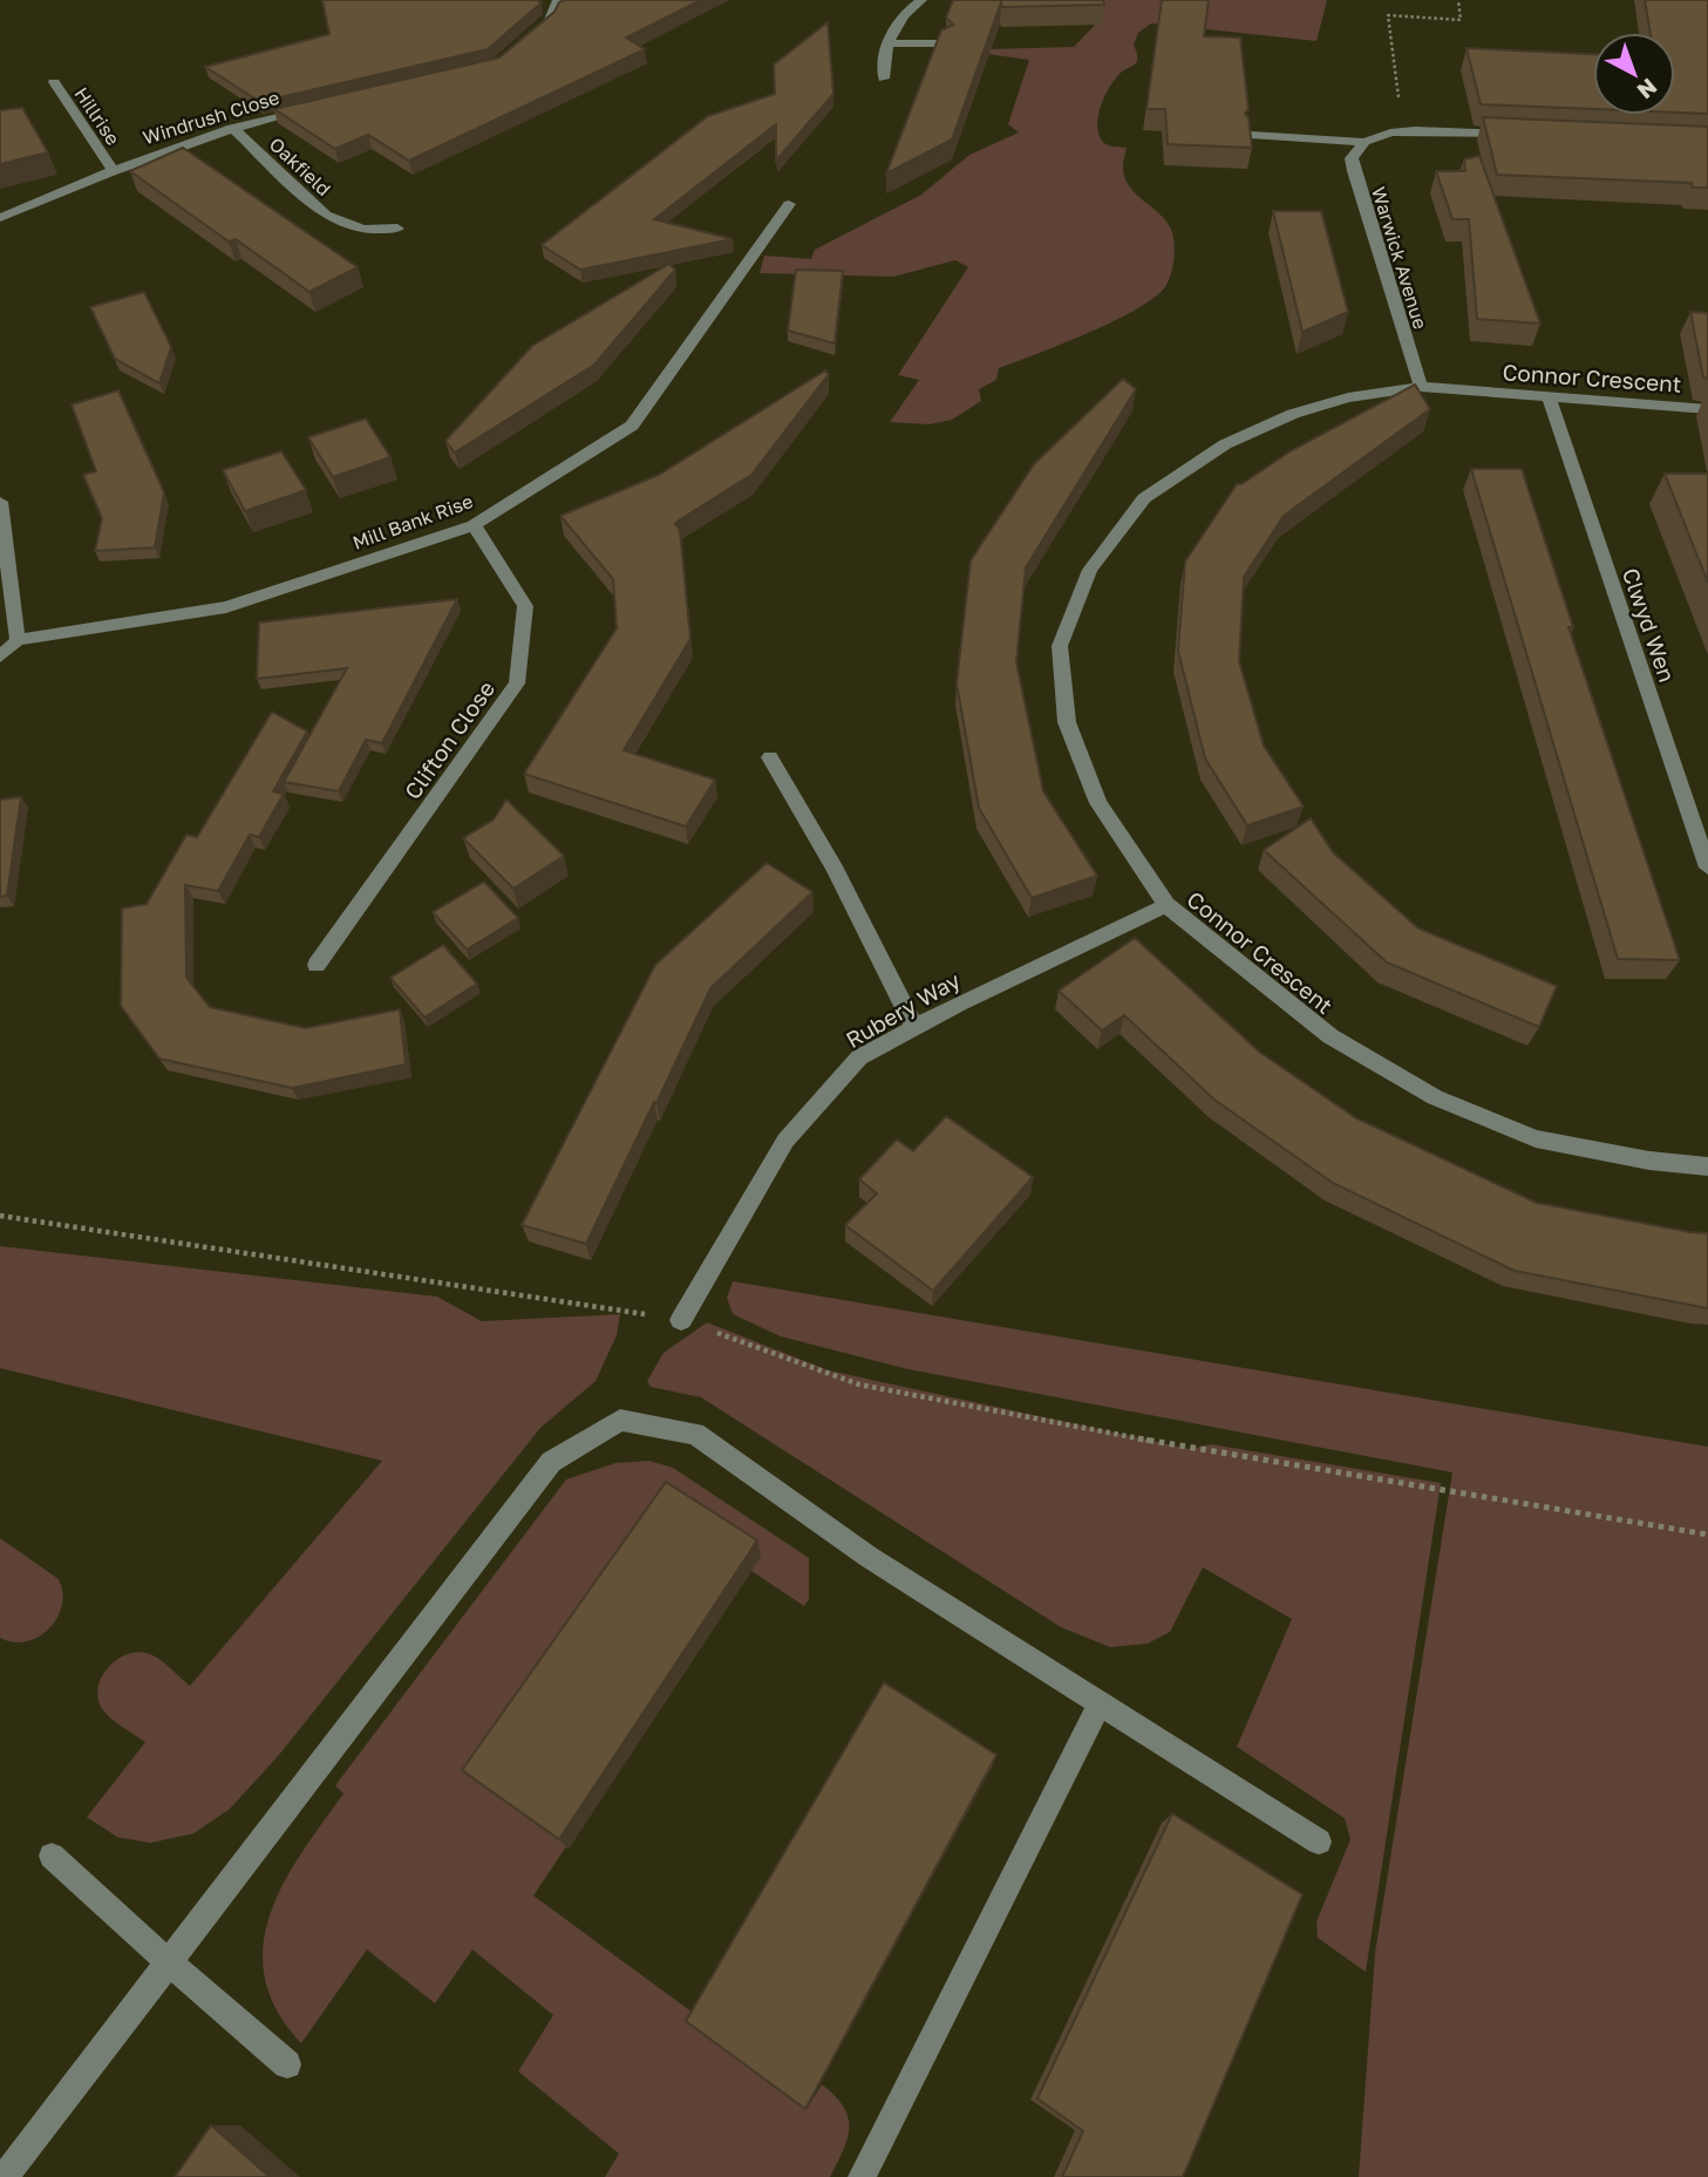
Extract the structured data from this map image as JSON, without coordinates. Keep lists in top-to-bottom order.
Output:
{
  "streets": {
    "street": [
      "Hillrise",
      "Windrush Close",
      "Oakfield",
      "Warwick Avenue",
      "Connor Crescent",
      "Mill Bank Rise",
      "Clwyd Wen",
      "Clifton Close",
      "Rubery Way"
    ]
  },
  "crossings": [
    ["Hillrise", "Windrush Close"],
    ["Windrush Close", "Oakfield"],
    ["Warwick Avenue", "Connor Crescent"],
    ["Connor Crescent", "Clwyd Wen"],
    ["Connor Crescent", "Rubery Way"],
    ["Mill Bank Rise", "Clifton Close"]
  ],
  "north": "bottom right"
}
